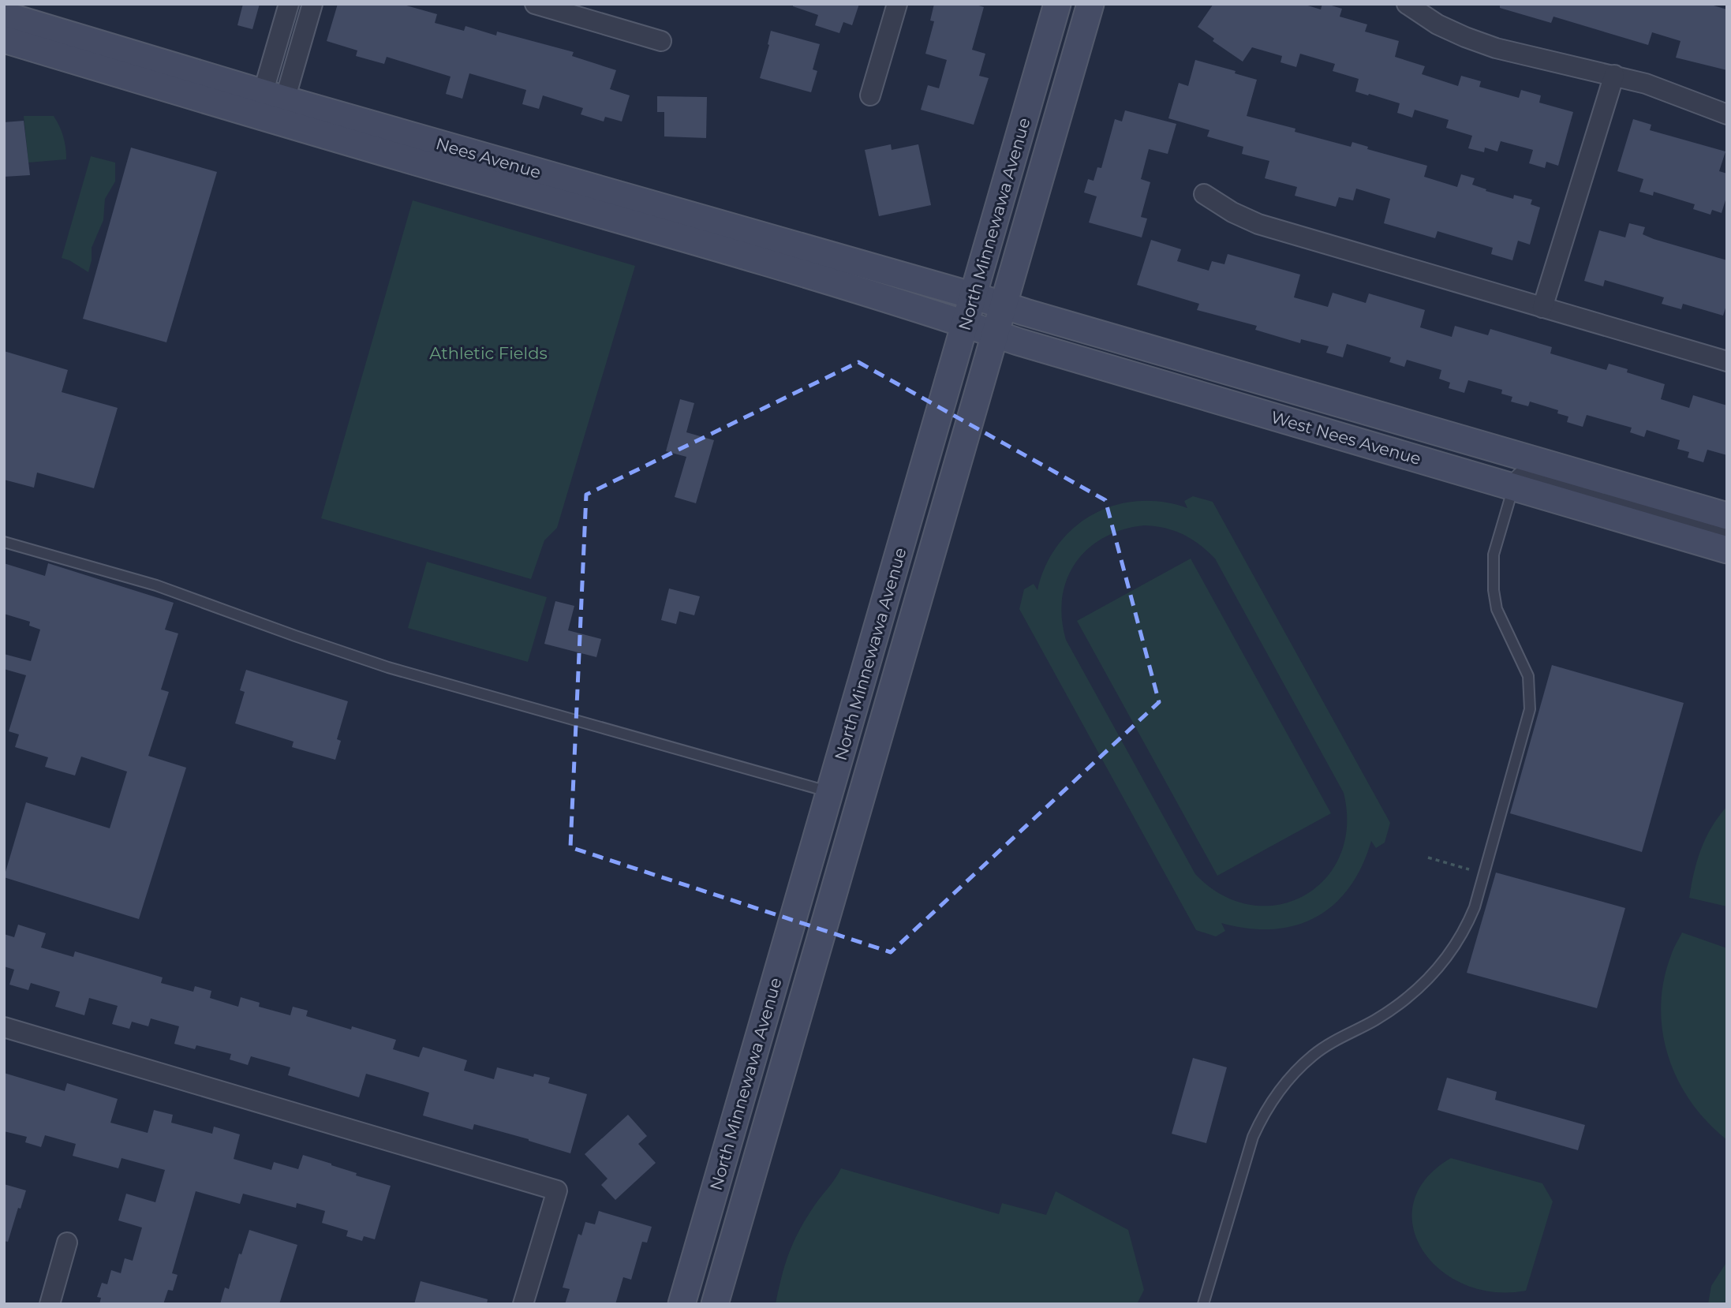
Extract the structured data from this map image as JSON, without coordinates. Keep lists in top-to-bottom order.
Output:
{
  "streets": {
    "main road": ["Nees Avenue", "North Minnewawa Avenue", "West Nees Avenue"]
  },
  "crossings": [
    ["Nees Avenue", "North Minnewawa Avenue"],
    ["Nees Avenue", "West Nees Avenue"],
    ["North Minnewawa Avenue", "West Nees Avenue"]
  ],
  "parks": ["Athletic Fields"]
}
